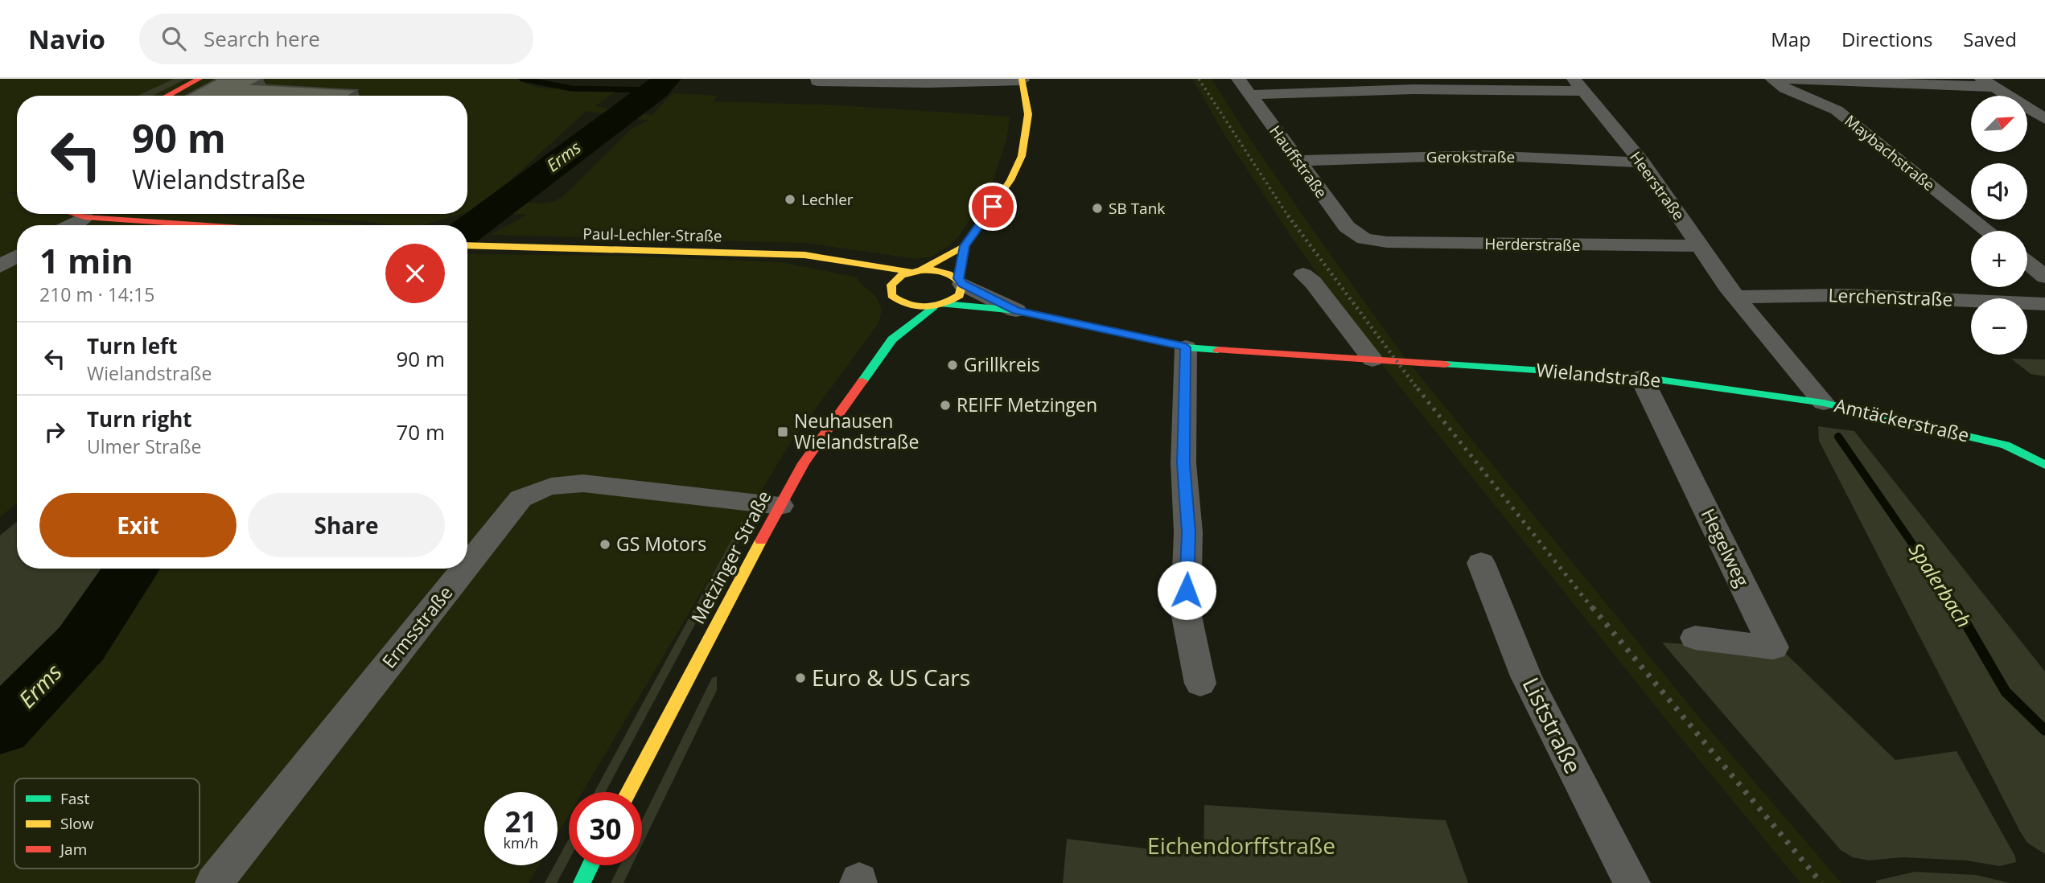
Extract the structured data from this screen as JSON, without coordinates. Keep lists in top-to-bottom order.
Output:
{
  "streets": {
    "street": [
      "Maybachstraße",
      "Gerokstraße",
      "Hauffstraße",
      "Heerstraße",
      "Paul-Lechler-Straße",
      "Herderstraße",
      "Lerchenstraße",
      "Wielandstraße",
      "Amtäckerstraße",
      "Hegelweg",
      "Metzinger Straße",
      "Ermsstraße",
      "Liststraße"
    ]
  },
  "crossings": [
    ["Gerokstraße", "Hauffstraße"],
    ["Gerokstraße", "Heerstraße"],
    ["Hauffstraße", "Herderstraße"],
    ["Heerstraße", "Herderstraße"],
    ["Heerstraße", "Lerchenstraße"],
    ["Heerstraße", "Amtäckerstraße"],
    ["Paul-Lechler-Straße", "Wielandstraße"],
    ["Paul-Lechler-Straße", "Metzinger Straße"],
    ["Lerchenstraße", "Amtäckerstraße"],
    ["Wielandstraße", "Amtäckerstraße"],
    ["Wielandstraße", "Hegelweg"],
    ["Wielandstraße", "Metzinger Straße"],
    ["Metzinger Straße", "Ermsstraße"]
  ],
  "water": ["Erms", "Spalerbach"],
  "parks": ["Eichendorffstraße"],
  "places": {
    "other": [
      "Lechler",
      "SB Tank",
      "Grillkreis",
      "REIFF Metzingen",
      "GS Motors",
      "Euro & US Cars"
    ],
    "transit": ["Neuhausen Wielandstraße"]
  },
  "legend": ["Fast", "Slow", "Jam"],
  "north": "top right",
  "page": {
    "header": "Navio",
    "search": "Search here",
    "nav": ["Map", "Directions", "Saved"],
    "map_buttons": ["+", "−"],
    "turn": ["90 m", "Wielandstraße"],
    "heading": ["1 min", "210 m · 14:15"],
    "list": [
      {
        "name": "Turn left",
        "note": "Wielandstraße",
        "value": "90 m"
      },
      {
        "name": "Turn right",
        "note": "Ulmer Straße",
        "value": "70 m"
      }
    ],
    "buttons": ["Exit", "Share"],
    "speed": "21 km/h",
    "limit": "30"
  }
}
